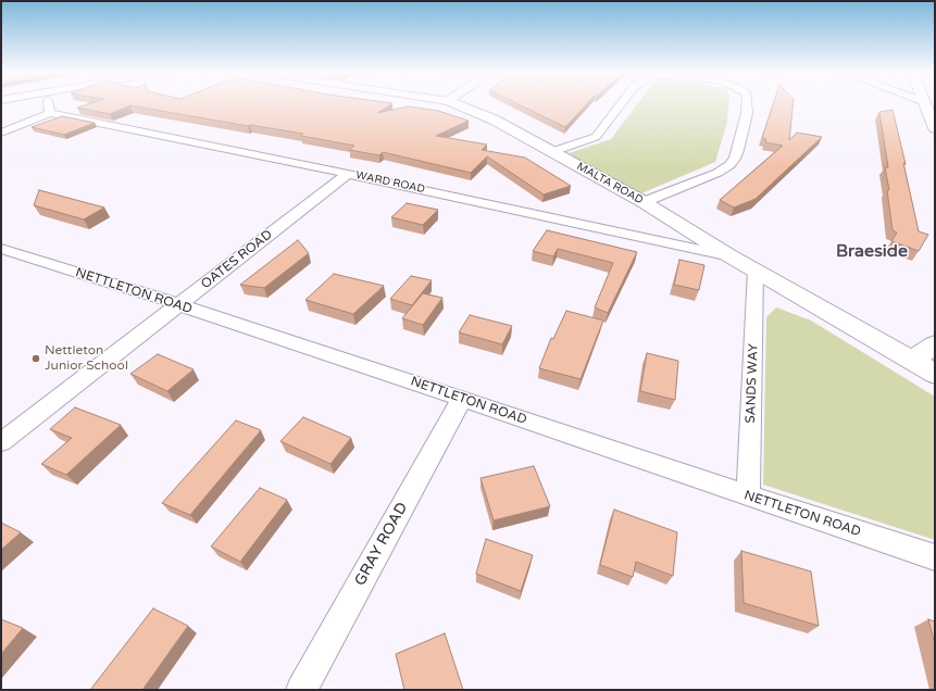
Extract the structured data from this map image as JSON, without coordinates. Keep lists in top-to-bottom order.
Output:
{
  "streets": {
    "street": [
      "WARD ROAD",
      "MALTA ROAD",
      "OATES ROAD",
      "NETTLETON ROAD",
      "SANDS WAY",
      "GRAY ROAD"
    ]
  },
  "crossings": [
    ["WARD ROAD", "MALTA ROAD"],
    ["WARD ROAD", "OATES ROAD"],
    ["MALTA ROAD", "SANDS WAY"],
    ["OATES ROAD", "NETTLETON ROAD"],
    ["NETTLETON ROAD", "SANDS WAY"],
    ["NETTLETON ROAD", "GRAY ROAD"]
  ],
  "districts": ["Braeside"],
  "places": ["Nettleton Junior School"]
}
